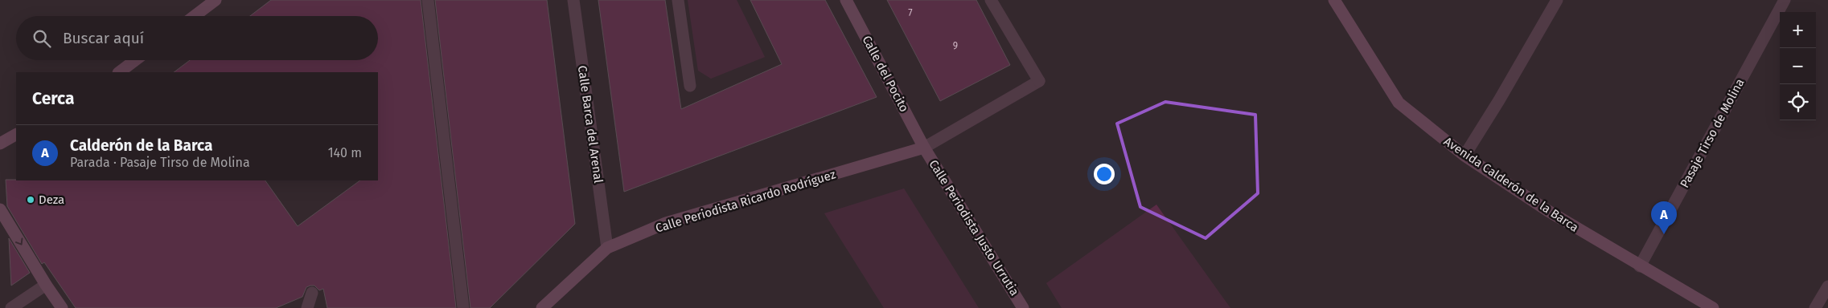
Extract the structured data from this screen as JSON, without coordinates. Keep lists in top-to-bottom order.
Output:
{
  "streets": {
    "street": [
      "Calle del Pocito",
      "Calle Barca del Arenal",
      "Pasaje Tirso de Molina",
      "Avenida Calderón de la Barca",
      "Calle Periodista Ricardo Rodríguez",
      "Calle Periodista Justo Urrutia"
    ]
  },
  "crossings": [
    ["Calle del Pocito", "Calle Periodista Ricardo Rodríguez"],
    ["Calle del Pocito", "Calle Periodista Justo Urrutia"],
    ["Calle Barca del Arenal", "Calle Periodista Ricardo Rodríguez"],
    ["Pasaje Tirso de Molina", "Avenida Calderón de la Barca"],
    ["Calle Periodista Ricardo Rodríguez", "Calle Periodista Justo Urrutia"]
  ],
  "places": ["Deza"],
  "house_numbers": ["7", "9"],
  "page": {
    "map_buttons": ["+", "−"],
    "search": "Buscar aquí",
    "heading": "Cerca",
    "list": [
      {
        "mark": "A",
        "name": "Calderón de la Barca",
        "note": "Parada · Pasaje Tirso de Molina",
        "value": "140 m"
      }
    ],
    "pins": "A"
  }
}
